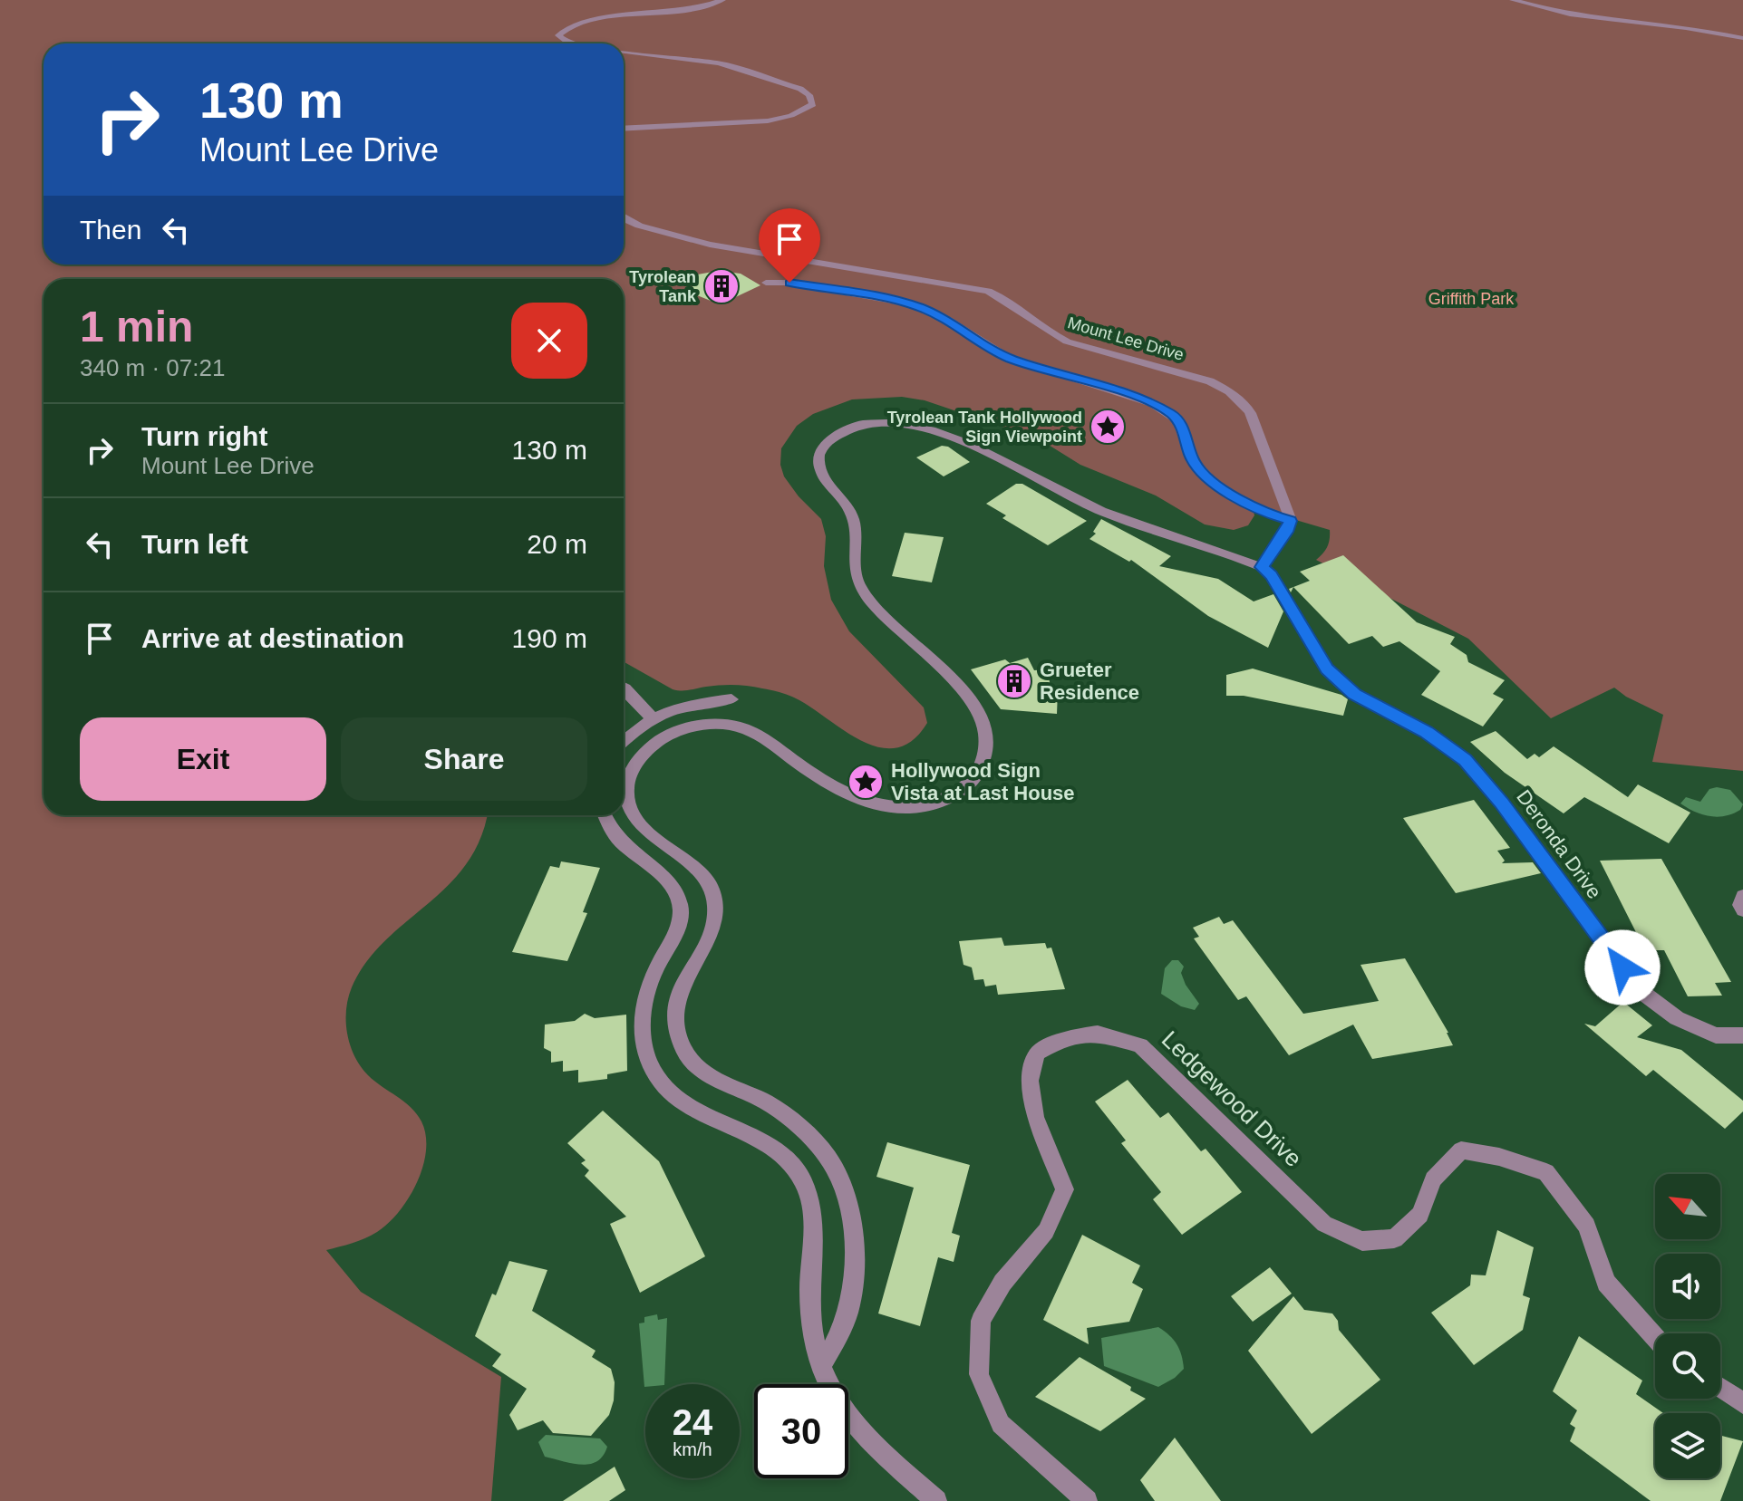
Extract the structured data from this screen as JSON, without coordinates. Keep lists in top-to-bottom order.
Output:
{
  "streets": {
    "street": ["Mount Lee Drive", "Deronda Drive", "Ledgewood Drive"]
  },
  "parks": ["Griffith Park"],
  "places": {
    "building": ["Tyrolean Tank", "Grueter Residence"],
    "place": ["Tyrolean Tank Hollywood Sign Viewpoint", "Hollywood Sign Vista at Last House"]
  },
  "north": "top left",
  "page": {
    "turn": ["130 m", "Mount Lee Drive"],
    "then": "Then",
    "heading": ["1 min", "340 m · 07:21"],
    "list": [
      {
        "name": "Turn right",
        "note": "Mount Lee Drive",
        "value": "130 m"
      },
      {
        "name": "Turn left",
        "value": "20 m"
      },
      {
        "name": "Arrive at destination",
        "value": "190 m"
      }
    ],
    "buttons": ["Exit", "Share"],
    "speed": "24 km/h",
    "limit": "30"
  }
}
